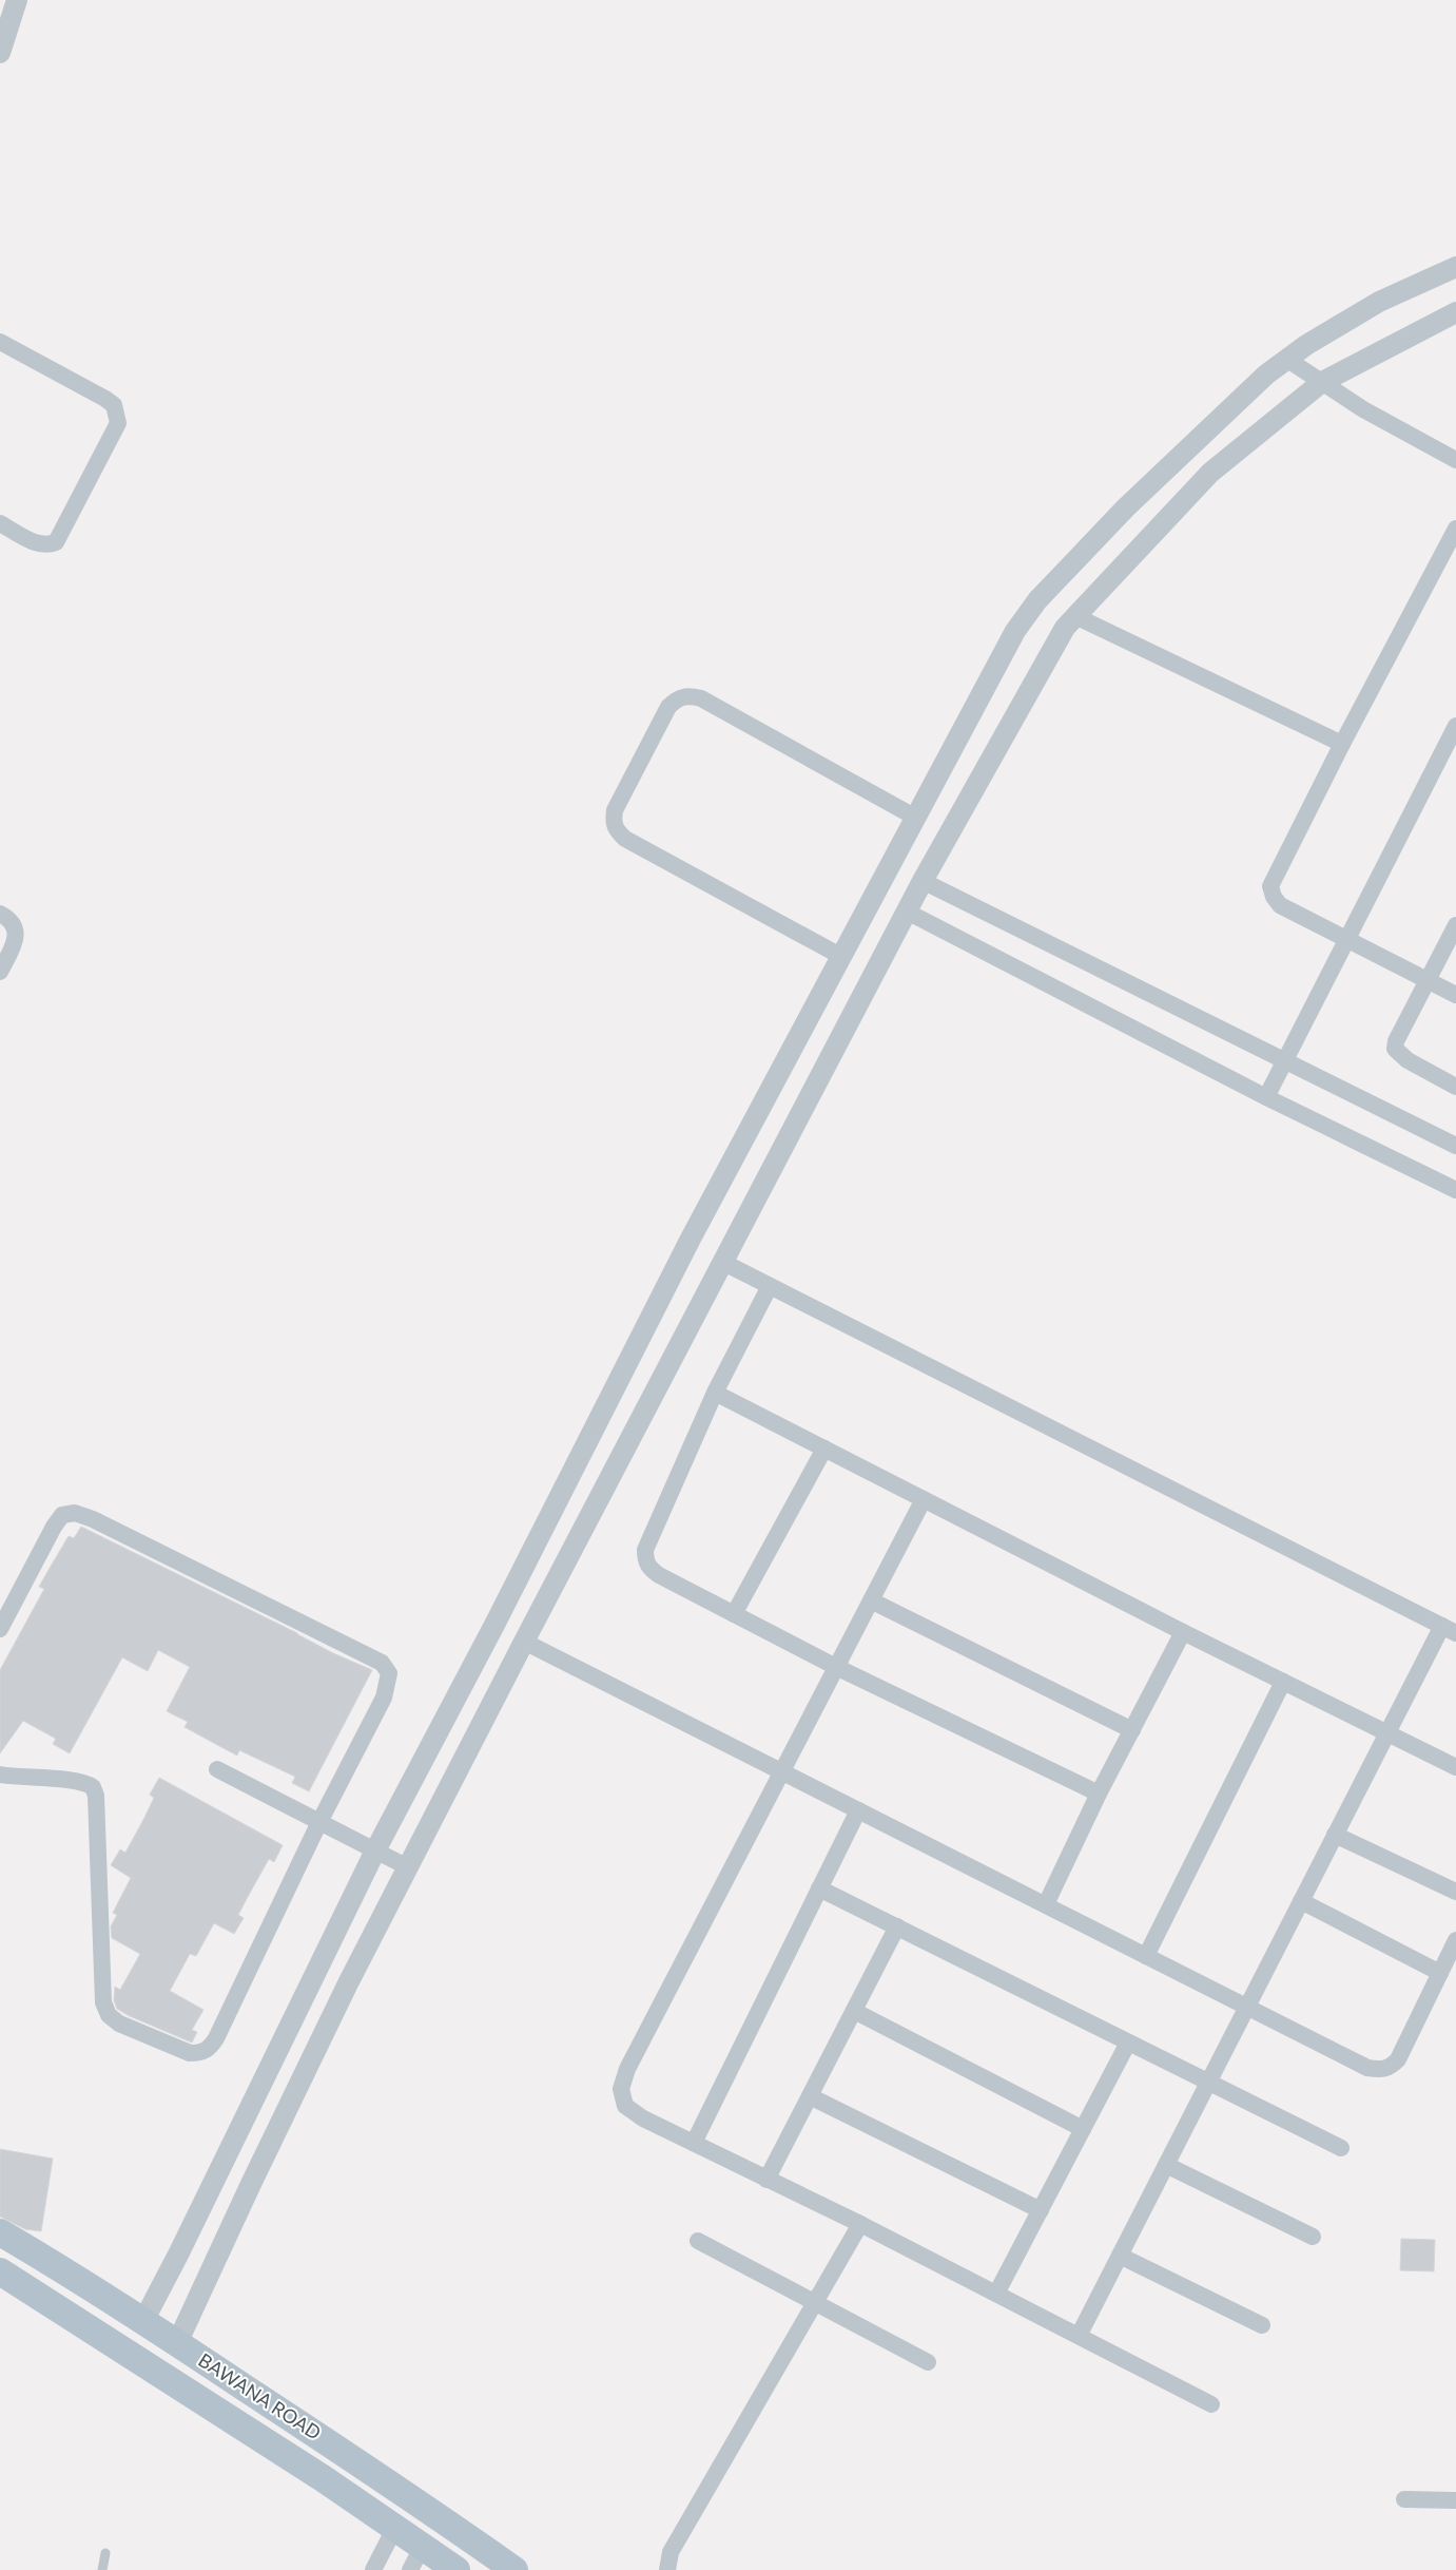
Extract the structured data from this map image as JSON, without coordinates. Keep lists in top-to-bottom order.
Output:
{
  "streets": {
    "main road": ["BAWANA ROAD"]
  }
}
